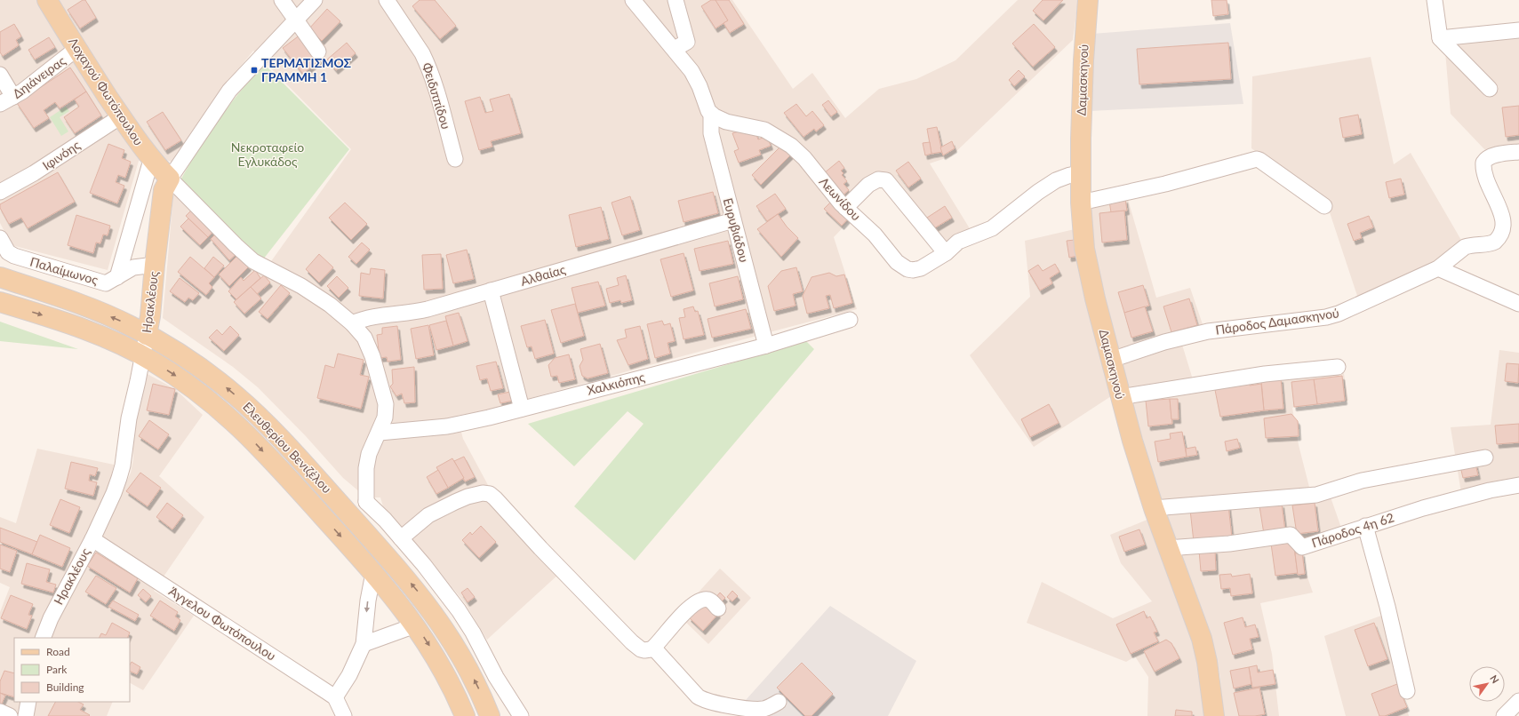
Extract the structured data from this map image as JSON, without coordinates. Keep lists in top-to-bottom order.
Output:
{
  "streets": {
    "main road": [
      "Δαμασκηνού",
      "Λοχαγού Φωτόπουλου",
      "Ηρακλέους",
      "Ελευθερίου Βενιζέλου"
    ],
    "street": [
      "Δηιάνειρας",
      "Φειδιππίδου",
      "Ιφινόης",
      "Λεωνίδου",
      "Ευρυβιάδου",
      "Παλαίμωνος",
      "Αλθαίας",
      "Πάροδος Δαμασκηνού",
      "Χαλκιόπης",
      "Πάροδος 4η 62",
      "Άγγελου Φωτόπουλου"
    ]
  },
  "crossings": [
    ["Δηιάνειρας", "Λοχαγού Φωτόπουλου"],
    ["Δαμασκηνού", "Λεωνίδου"],
    ["Δαμασκηνού", "Πάροδος Δαμασκηνού"],
    ["Δαμασκηνού", "Πάροδος 4η 62"],
    ["Λοχαγού Φωτόπουλου", "Ιφινόης"],
    ["Λοχαγού Φωτόπουλου", "Ηρακλέους"],
    ["Λεωνίδου", "Ευρυβιάδου"],
    ["Ευρυβιάδου", "Αλθαίας"],
    ["Ευρυβιάδου", "Χαλκιόπης"],
    ["Παλαίμωνος", "Ηρακλέους"],
    ["Ηρακλέους", "Ελευθερίου Βενιζέλου"],
    ["Ηρακλέους", "Άγγελου Φωτόπουλου"]
  ],
  "parks": ["Νεκροταφείο Εγλυκάδος"],
  "places": {
    "transit": ["ΤΕΡΜΑΤΙΣΜΟΣ ΓΡΑΜΜΗ 1"]
  },
  "legend": ["Road", "Park", "Building"],
  "north": "top right"
}
